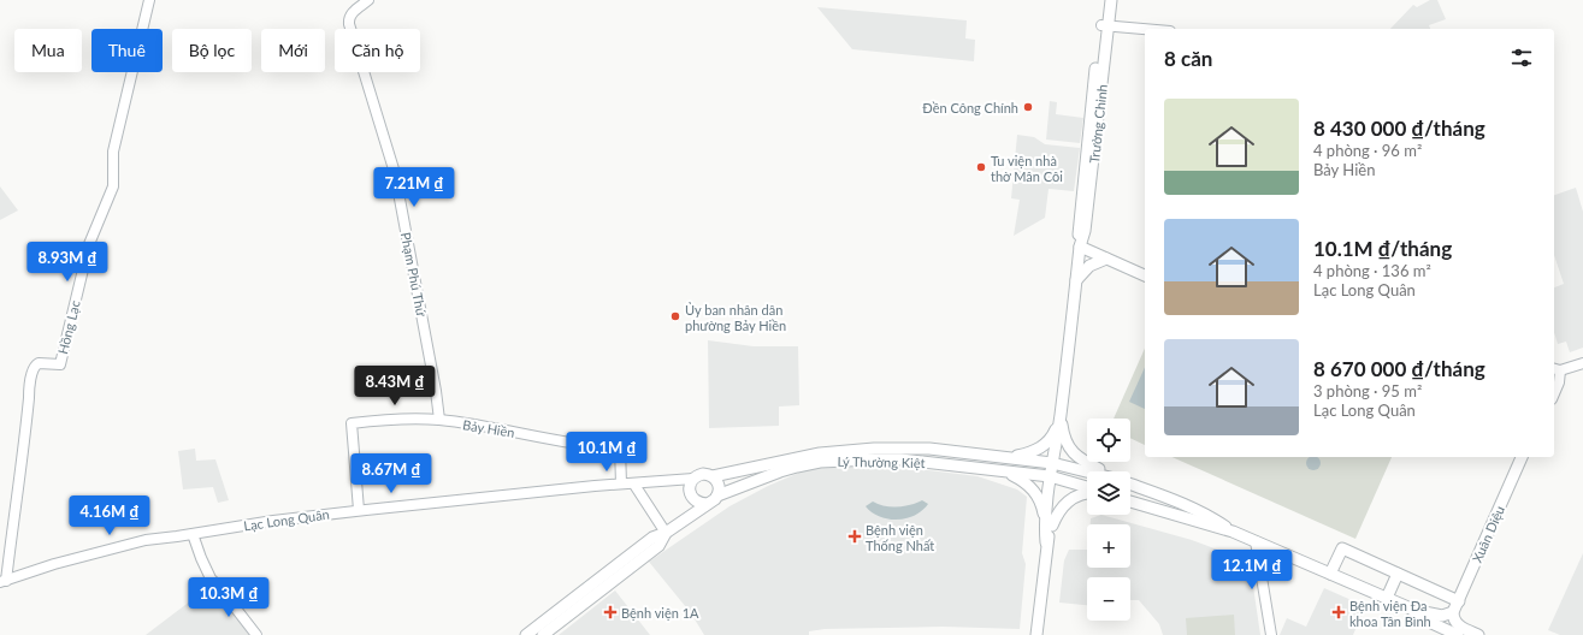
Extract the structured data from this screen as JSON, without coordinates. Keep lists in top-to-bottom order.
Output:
{
  "streets": {
    "main road": ["Trường Chinh", "Lý Thường Kiệt", "Xuân Diệu"],
    "street": [
      "Phạm Phú Thứ",
      "Hồng Lạc",
      "Bảy Hiền",
      "Lạc Long Quân"
    ]
  },
  "crossings": [
    ["Trường Chinh", "Lý Thường Kiệt"],
    ["Phạm Phú Thứ", "Bảy Hiền"],
    ["Hồng Lạc", "Lạc Long Quân"],
    ["Bảy Hiền", "Lạc Long Quân"],
    ["Lý Thường Kiệt", "Lạc Long Quân"]
  ],
  "places": {
    "other": ["Đền Công Chính", "Tu viện nhà thờ Mân Côi", "Ủy ban nhân dân phường Bảy Hiền"],
    "health": ["Bệnh viện Thống Nhất", "Bệnh viện 1A", "Bệnh viện Đa khoa Tân Bình"]
  },
  "page": {
    "chip": [
      "Mua",
      "Thuê",
      "Bộ lọc",
      "Mới",
      "Căn hộ"
    ],
    "heading": "8 căn",
    "list": [
      {
        "name": "8 430 000 ₫/tháng",
        "note": "4 phòng · 96 m² · Bảy Hiền"
      },
      {
        "name": "10.1M ₫/tháng",
        "note": "4 phòng · 136 m² · Lạc Long Quân"
      },
      {
        "name": "8 670 000 ₫/tháng",
        "note": "3 phòng · 95 m² · Lạc Long Quân"
      }
    ],
    "price": [
      "7.21M ₫",
      "8.93M ₫",
      "8.43M ₫",
      "10.1M ₫",
      "8.67M ₫",
      "4.16M ₫",
      "12.1M ₫",
      "10.3M ₫"
    ],
    "map_buttons": ["+", "−"]
  }
}
